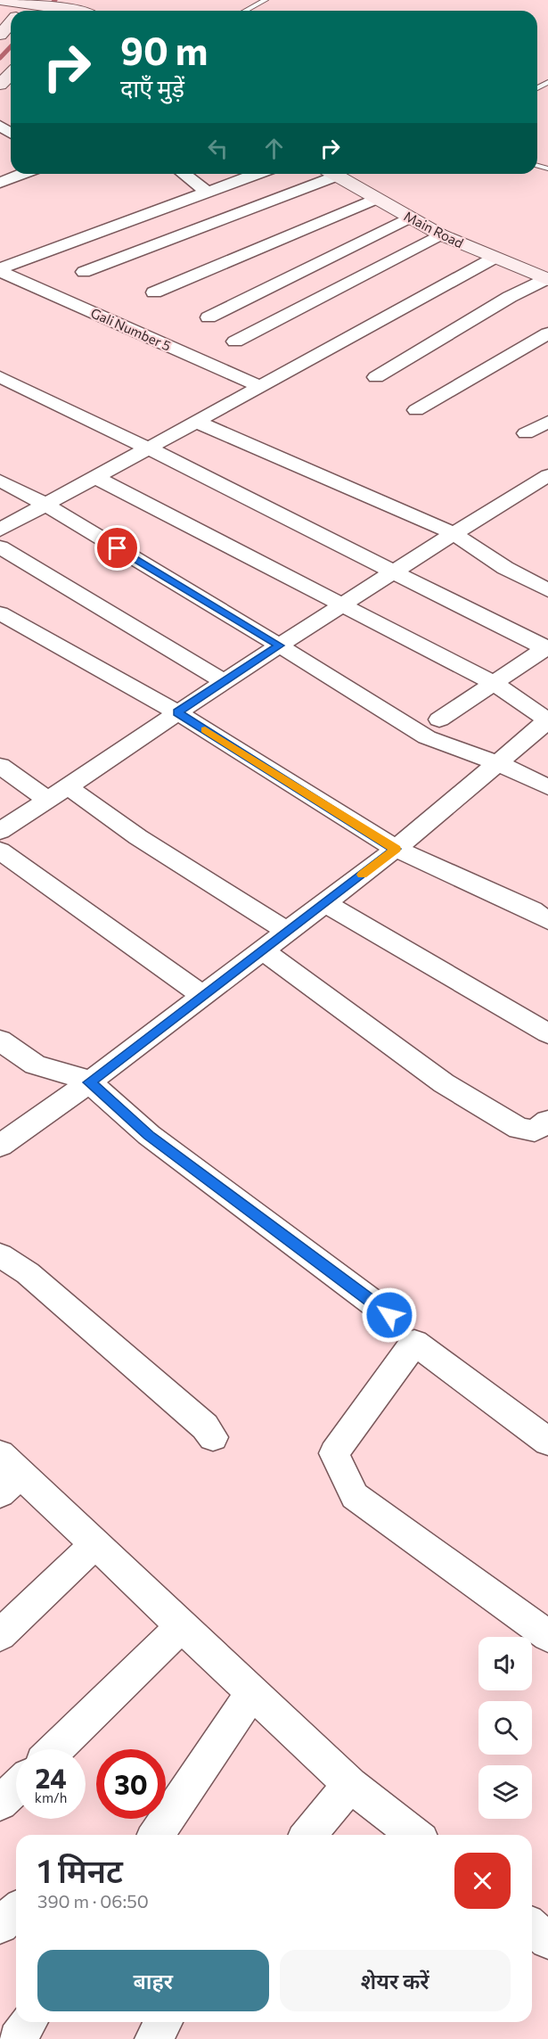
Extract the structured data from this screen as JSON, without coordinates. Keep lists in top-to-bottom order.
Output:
{
  "streets": {
    "street": ["Main Road", "Gali Number 5"]
  },
  "page": {
    "turn": ["90 m", "दाएँ मुड़ें"],
    "speed": "24 km/h",
    "limit": "30",
    "heading": ["1 मिनट", "390 m · 06:50"],
    "buttons": ["बाहर", "शेयर करें"]
  }
}
